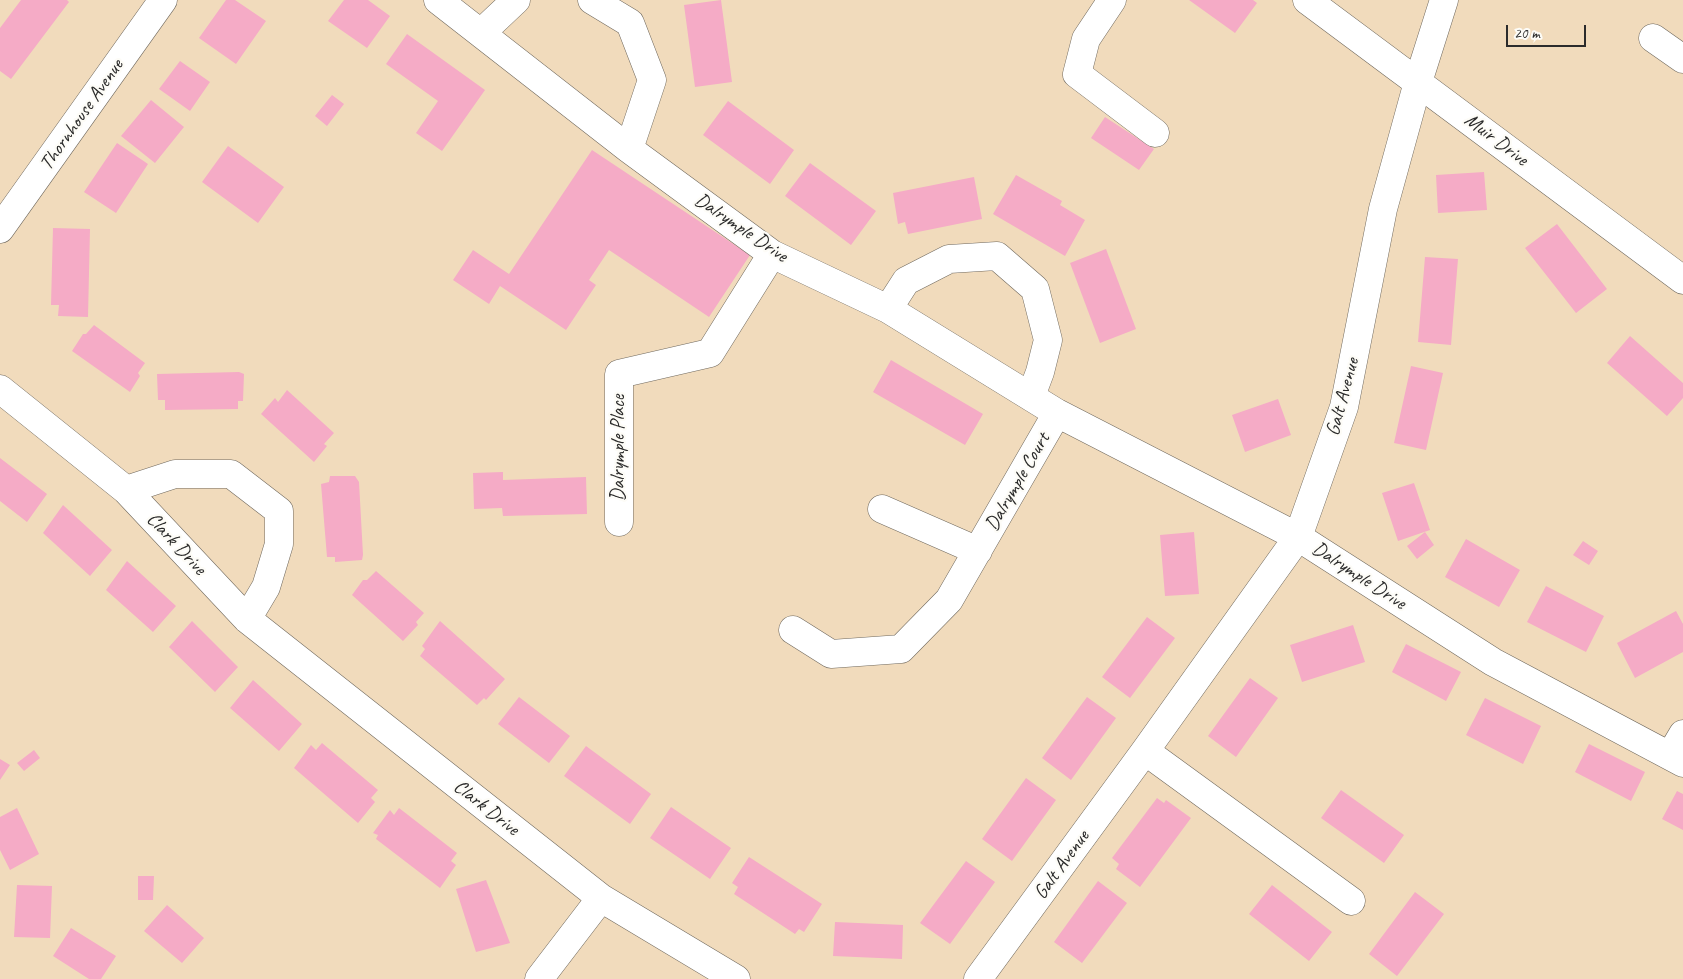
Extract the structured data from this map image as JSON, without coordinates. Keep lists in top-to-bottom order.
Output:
{
  "streets": {
    "street": [
      "Thornhouse Avenue",
      "Muir Drive",
      "Dalrymple Drive",
      "Galt Avenue",
      "Dalrymple Place",
      "Dalrymple Court",
      "Clark Drive"
    ]
  },
  "crossings": [
    ["Muir Drive", "Galt Avenue"],
    ["Dalrymple Drive", "Galt Avenue"],
    ["Dalrymple Drive", "Dalrymple Place"],
    ["Dalrymple Drive", "Dalrymple Court"]
  ],
  "scale_bar": "20 m"
}
